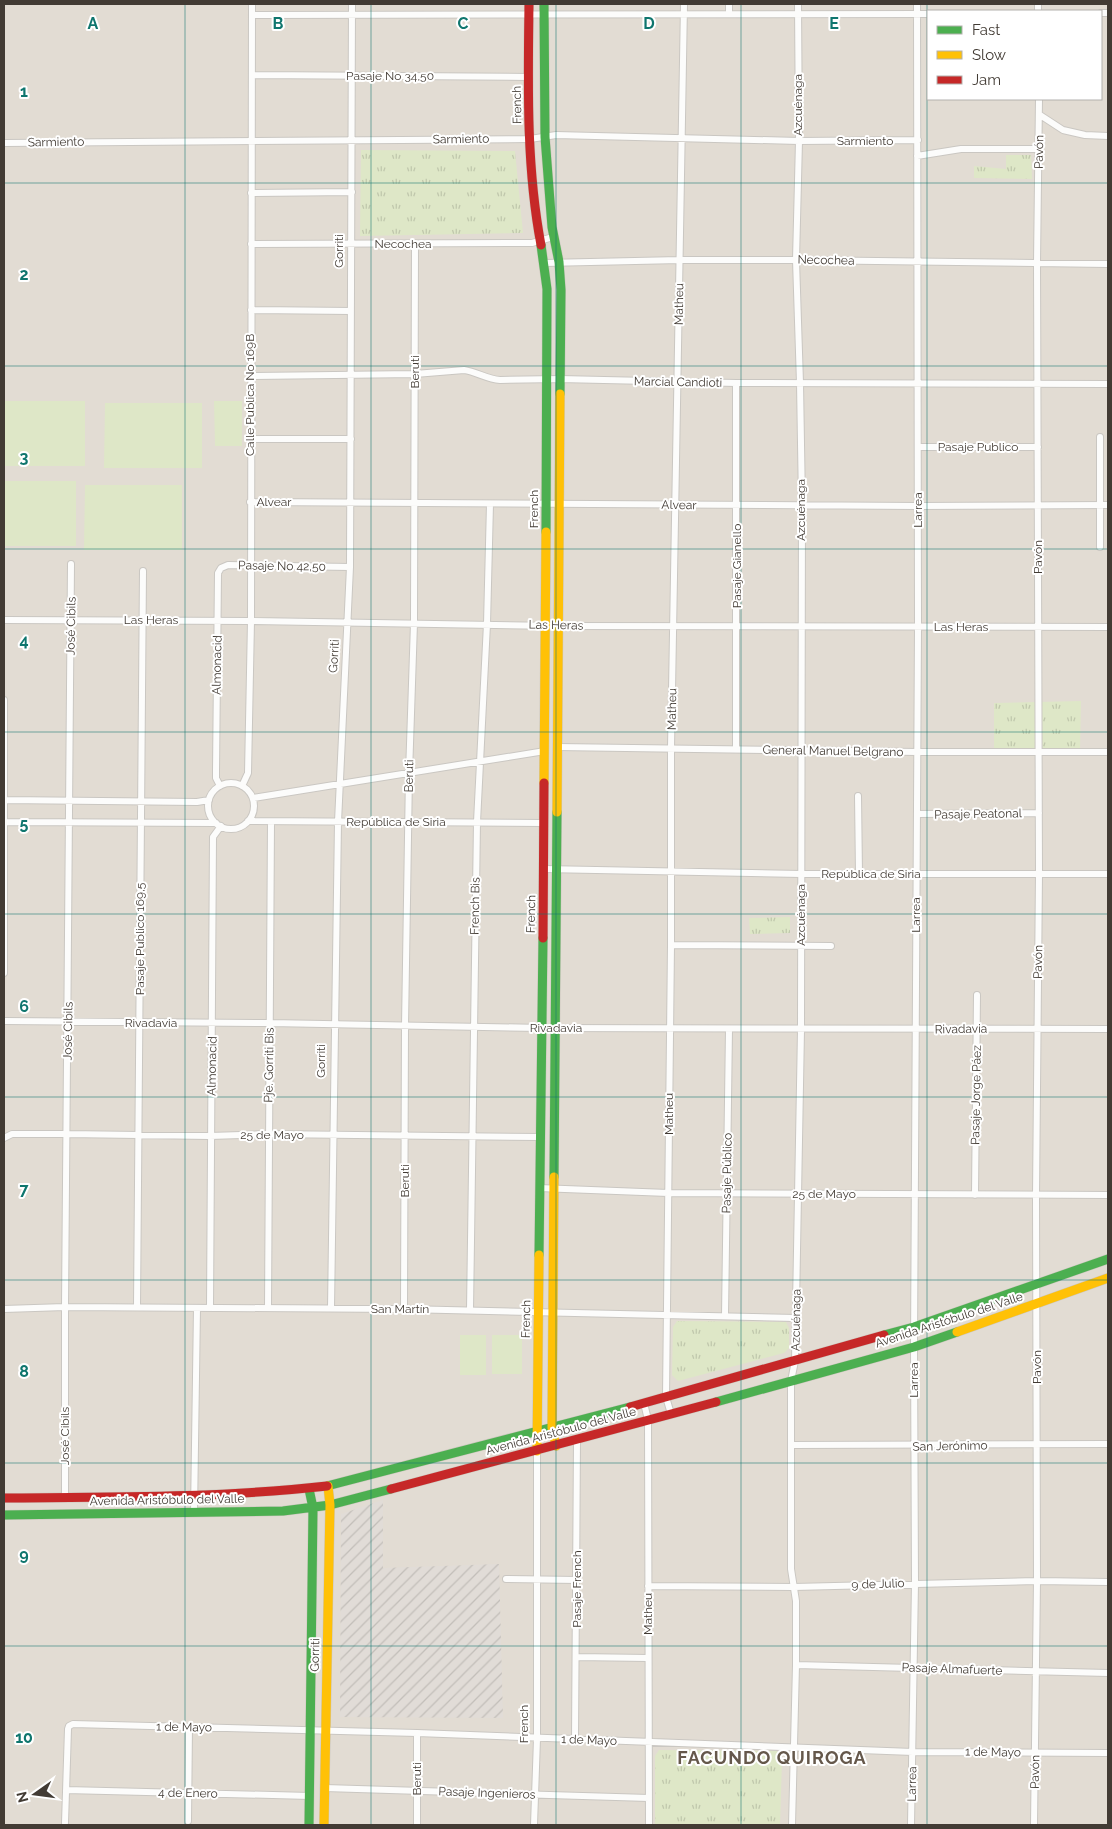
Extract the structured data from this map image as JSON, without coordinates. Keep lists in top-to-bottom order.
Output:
{
  "streets": {
    "main road": ["French", "Gorriti", "Avenida Aristóbulo del Valle"],
    "street": [
      "Pasaje No 34,50",
      "Azcuénaga",
      "Sarmiento",
      "Pavón",
      "Necochea",
      "Matheu",
      "Beruti",
      "Marcial Candioti",
      "Calle Publica No 169B",
      "Pasaje Publico",
      "Alvear",
      "Larrea",
      "Pasaje No 42,50",
      "Pasaje Gianello",
      "Las Heras",
      "José Cibils",
      "Almonacid",
      "General Manuel Belgrano",
      "Pasaje Peatonal",
      "República de Siria",
      "French Bis",
      "Pasaje Publico 169,5",
      "Rivadavia",
      "Pje. Gorriti Bis",
      "Pasaje Jorge Páez",
      "25 de Mayo",
      "Pasaje Público",
      "San Martín",
      "San Jerónimo",
      "9 de Julio",
      "Pasaje French",
      "Pasaje Almafuerte",
      "1 de Mayo",
      "4 de Enero",
      "Pasaje Ingenieros"
    ]
  },
  "crossings": [
    ["Pasaje No 34,50", "French"],
    ["Pasaje No 34,50", "Gorriti"],
    ["Pasaje No 34,50", "Calle Publica No 169B"],
    ["French", "Sarmiento"],
    ["French", "Necochea"],
    ["French", "Marcial Candioti"],
    ["French", "Alvear"],
    ["French", "Las Heras"],
    ["French", "General Manuel Belgrano"],
    ["French", "República de Siria"],
    ["French", "Rivadavia"],
    ["French", "25 de Mayo"],
    ["French", "San Martín"],
    ["French", "Avenida Aristóbulo del Valle"],
    ["French", "1 de Mayo"],
    ["French", "Pasaje Ingenieros"],
    ["Azcuénaga", "Sarmiento"],
    ["Azcuénaga", "Necochea"],
    ["Azcuénaga", "Marcial Candioti"],
    ["Azcuénaga", "Alvear"],
    ["Azcuénaga", "Las Heras"],
    ["Azcuénaga", "General Manuel Belgrano"],
    ["Azcuénaga", "República de Siria"],
    ["Azcuénaga", "Rivadavia"],
    ["Azcuénaga", "25 de Mayo"],
    ["Azcuénaga", "San Martín"],
    ["Azcuénaga", "Avenida Aristóbulo del Valle"],
    ["Azcuénaga", "San Jerónimo"],
    ["Azcuénaga", "9 de Julio"],
    ["Azcuénaga", "Pasaje Almafuerte"],
    ["Azcuénaga", "1 de Mayo"],
    ["Sarmiento", "Gorriti"],
    ["Sarmiento", "Matheu"],
    ["Sarmiento", "Calle Publica No 169B"],
    ["Sarmiento", "Larrea"],
    ["Pavón", "Necochea"],
    ["Pavón", "Marcial Candioti"],
    ["Pavón", "Pasaje Publico"],
    ["Pavón", "Alvear"],
    ["Pavón", "Las Heras"],
    ["Pavón", "General Manuel Belgrano"],
    ["Pavón", "Pasaje Peatonal"],
    ["Pavón", "República de Siria"],
    ["Pavón", "Rivadavia"],
    ["Pavón", "25 de Mayo"],
    ["Pavón", "Avenida Aristóbulo del Valle"],
    ["Pavón", "San Jerónimo"],
    ["Pavón", "9 de Julio"],
    ["Pavón", "Pasaje Almafuerte"],
    ["Pavón", "1 de Mayo"],
    ["Necochea", "Gorriti"],
    ["Necochea", "Matheu"],
    ["Necochea", "Beruti"],
    ["Necochea", "Calle Publica No 169B"],
    ["Necochea", "Larrea"],
    ["Gorriti", "Marcial Candioti"],
    ["Gorriti", "Alvear"],
    ["Gorriti", "Pasaje No 42,50"],
    ["Gorriti", "Las Heras"],
    ["Gorriti", "República de Siria"],
    ["Gorriti", "Rivadavia"],
    ["Gorriti", "25 de Mayo"],
    ["Gorriti", "San Martín"],
    ["Gorriti", "Avenida Aristóbulo del Valle"],
    ["Gorriti", "1 de Mayo"],
    ["Gorriti", "4 de Enero"],
    ["Gorriti", "Pasaje Ingenieros"],
    ["Matheu", "Marcial Candioti"],
    ["Matheu", "Alvear"],
    ["Matheu", "Las Heras"],
    ["Matheu", "General Manuel Belgrano"],
    ["Matheu", "República de Siria"],
    ["Matheu", "Rivadavia"],
    ["Matheu", "25 de Mayo"],
    ["Matheu", "San Martín"],
    ["Matheu", "Avenida Aristóbulo del Valle"],
    ["Matheu", "9 de Julio"],
    ["Matheu", "1 de Mayo"],
    ["Matheu", "Pasaje Ingenieros"],
    ["Beruti", "Marcial Candioti"],
    ["Beruti", "Alvear"],
    ["Beruti", "Las Heras"],
    ["Beruti", "República de Siria"],
    ["Beruti", "Rivadavia"],
    ["Beruti", "25 de Mayo"],
    ["Beruti", "San Martín"],
    ["Beruti", "1 de Mayo"],
    ["Beruti", "Pasaje Ingenieros"],
    ["Marcial Candioti", "Calle Publica No 169B"],
    ["Marcial Candioti", "Larrea"],
    ["Marcial Candioti", "Pasaje Gianello"],
    ["Calle Publica No 169B", "Alvear"],
    ["Calle Publica No 169B", "Pasaje No 42,50"],
    ["Calle Publica No 169B", "Las Heras"],
    ["Calle Publica No 169B", "Almonacid"],
    ["Calle Publica No 169B", "República de Siria"],
    ["Pasaje Publico", "Larrea"],
    ["Alvear", "Larrea"],
    ["Alvear", "Pasaje Gianello"],
    ["Alvear", "French Bis"],
    ["Larrea", "Las Heras"],
    ["Larrea", "General Manuel Belgrano"],
    ["Larrea", "Pasaje Peatonal"],
    ["Larrea", "República de Siria"],
    ["Larrea", "Rivadavia"],
    ["Larrea", "25 de Mayo"],
    ["Larrea", "Avenida Aristóbulo del Valle"],
    ["Larrea", "San Jerónimo"],
    ["Larrea", "9 de Julio"],
    ["Larrea", "Pasaje Almafuerte"],
    ["Larrea", "1 de Mayo"],
    ["Pasaje No 42,50", "Almonacid"],
    ["Pasaje Gianello", "Las Heras"],
    ["Pasaje Gianello", "General Manuel Belgrano"],
    ["Las Heras", "José Cibils"],
    ["Las Heras", "Almonacid"],
    ["Las Heras", "French Bis"],
    ["Las Heras", "Pasaje Publico 169,5"],
    ["José Cibils", "Rivadavia"],
    ["José Cibils", "25 de Mayo"],
    ["José Cibils", "San Martín"],
    ["José Cibils", "Avenida Aristóbulo del Valle"],
    ["Almonacid", "República de Siria"],
    ["Almonacid", "Rivadavia"],
    ["Almonacid", "25 de Mayo"],
    ["Almonacid", "San Martín"],
    ["República de Siria", "French Bis"],
    ["República de Siria", "Pje. Gorriti Bis"],
    ["French Bis", "Rivadavia"],
    ["French Bis", "25 de Mayo"],
    ["French Bis", "San Martín"],
    ["Pasaje Publico 169,5", "Rivadavia"],
    ["Pasaje Publico 169,5", "25 de Mayo"],
    ["Pasaje Publico 169,5", "San Martín"],
    ["Rivadavia", "Pje. Gorriti Bis"],
    ["Rivadavia", "Pasaje Jorge Páez"],
    ["Rivadavia", "Pasaje Público"],
    ["Pje. Gorriti Bis", "25 de Mayo"],
    ["Pje. Gorriti Bis", "San Martín"],
    ["Pasaje Jorge Páez", "25 de Mayo"],
    ["25 de Mayo", "Pasaje Público"],
    ["Pasaje Público", "San Martín"],
    ["Avenida Aristóbulo del Valle", "Pasaje French"],
    ["Pasaje French", "1 de Mayo"],
    ["1 de Mayo", "4 de Enero"]
  ],
  "districts": ["FACUNDO QUIROGA"],
  "legend": ["Fast", "Slow", "Jam"],
  "north": "left",
  "grid": {
    "columns": [
      "A",
      "B",
      "C",
      "D",
      "E"
    ],
    "rows": [
      "1",
      "2",
      "3",
      "4",
      "5",
      "6",
      "7",
      "8",
      "9",
      "10"
    ]
  }
}
